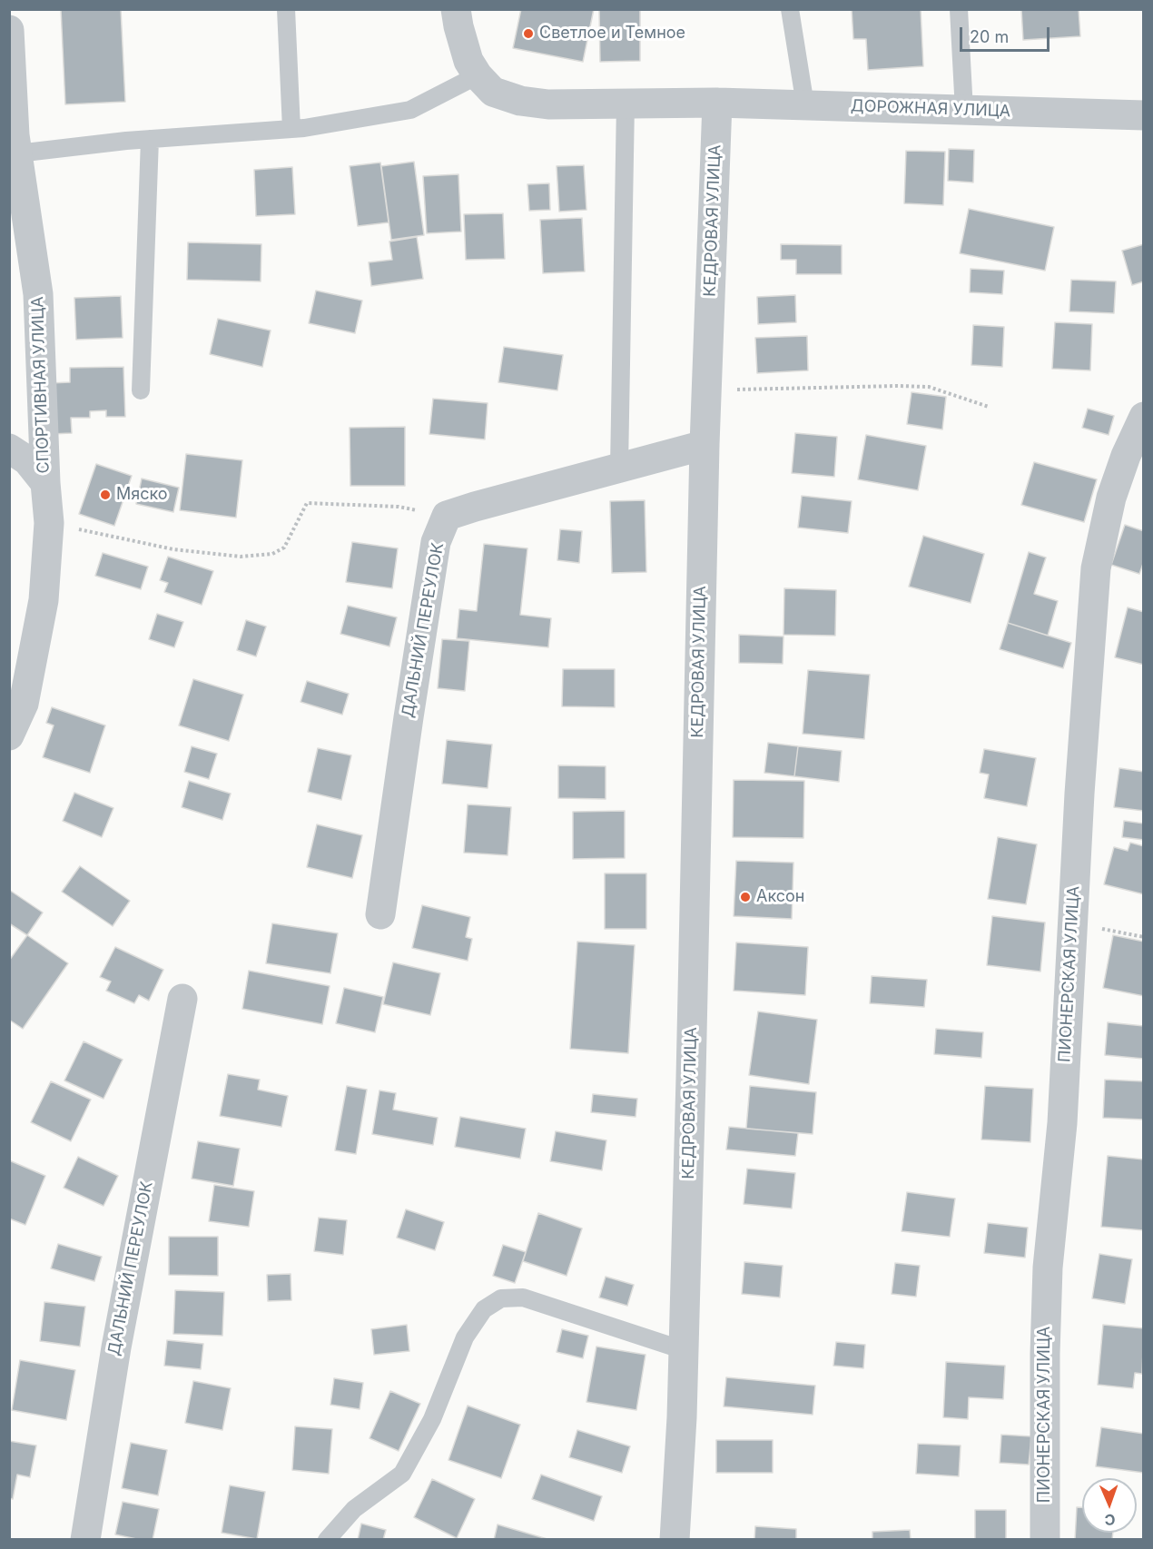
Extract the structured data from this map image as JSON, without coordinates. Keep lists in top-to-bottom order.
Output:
{
  "streets": {
    "street": [
      "ДОРОЖНАЯ УЛИЦА",
      "КЕДРОВАЯ УЛИЦА",
      "СПОРТИВНАЯ УЛИЦА",
      "ДАЛЬНИЙ ПЕРЕУЛОК",
      "ПИОНЕРСКАЯ УЛИЦА"
    ]
  },
  "crossings": [
    ["ДОРОЖНАЯ УЛИЦА", "КЕДРОВАЯ УЛИЦА"]
  ],
  "places": ["Светлое и Темное", "Мяско", "Аксон"],
  "scale_bar": "20 m",
  "north": "bottom"
}
